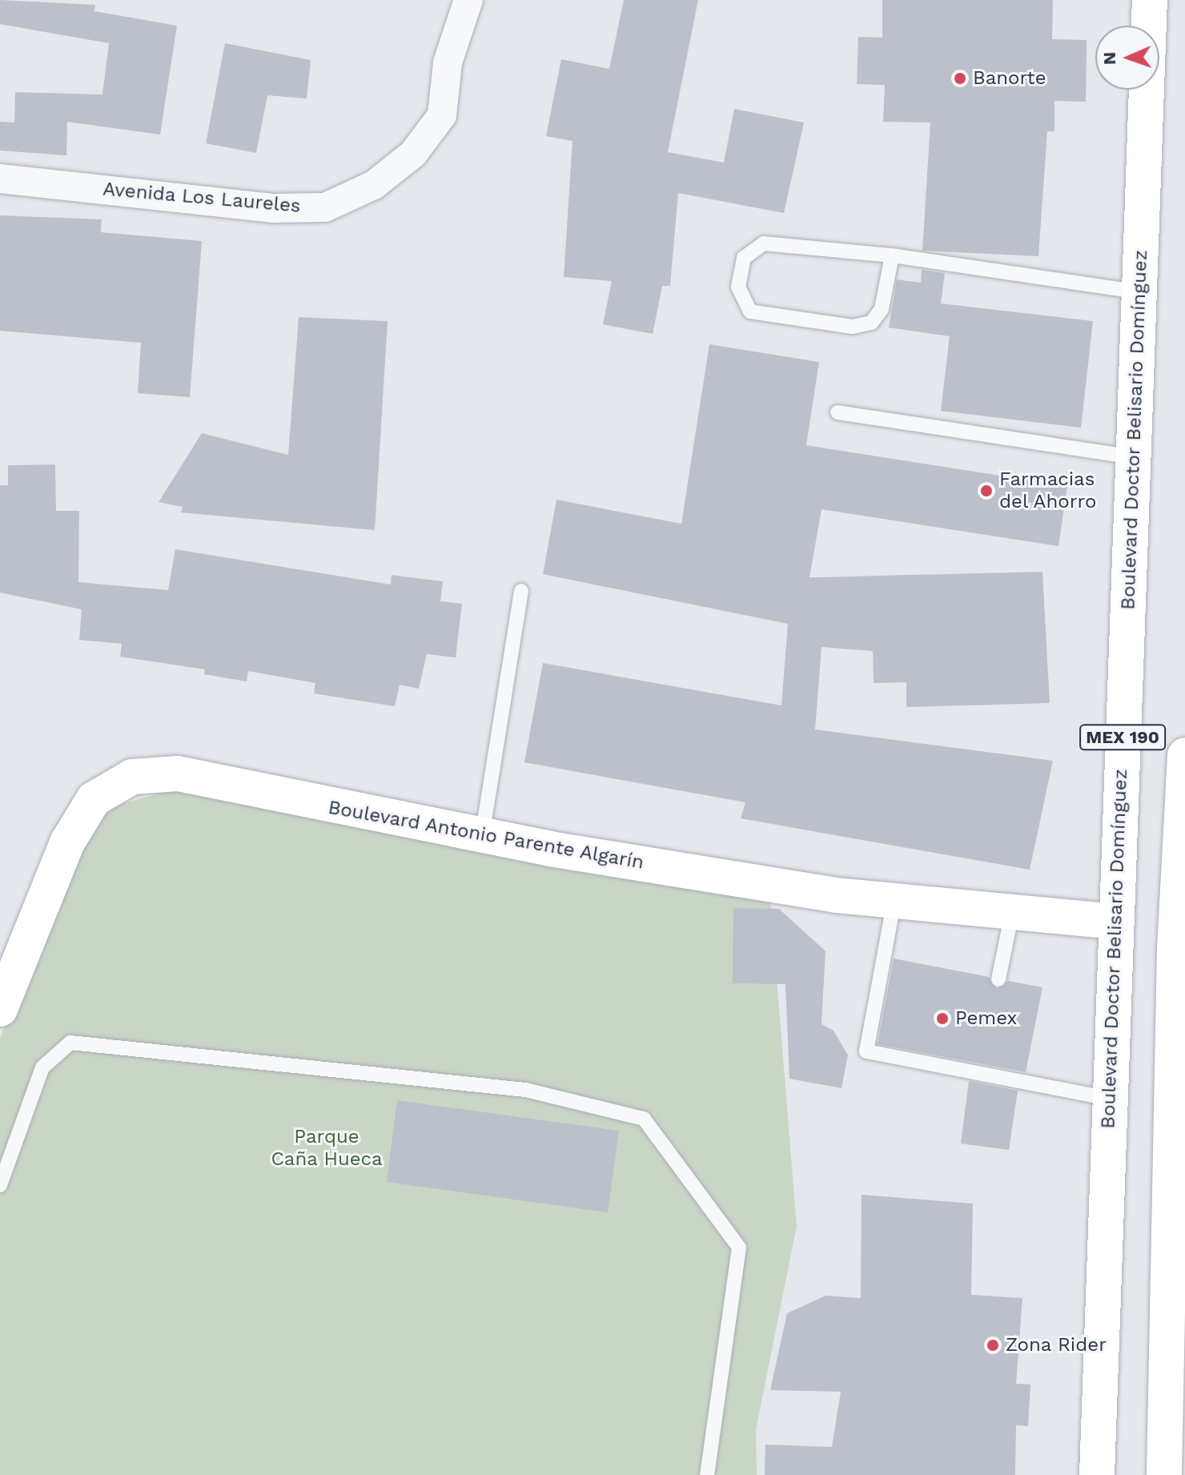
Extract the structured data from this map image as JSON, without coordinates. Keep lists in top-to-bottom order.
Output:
{
  "streets": {
    "main road": ["Boulevard Doctor Belisario Domínguez", "MEX 190", "Boulevard Antonio Parente Algarín"],
    "street": ["Avenida Los Laureles"]
  },
  "crossings": [
    ["Boulevard Doctor Belisario Domínguez", "Boulevard Antonio Parente Algarín"]
  ],
  "parks": ["Parque Caña Hueca"],
  "places": [
    "Banorte",
    "Farmacias del Ahorro",
    "Pemex",
    "Zona Rider"
  ],
  "north": "left"
}
